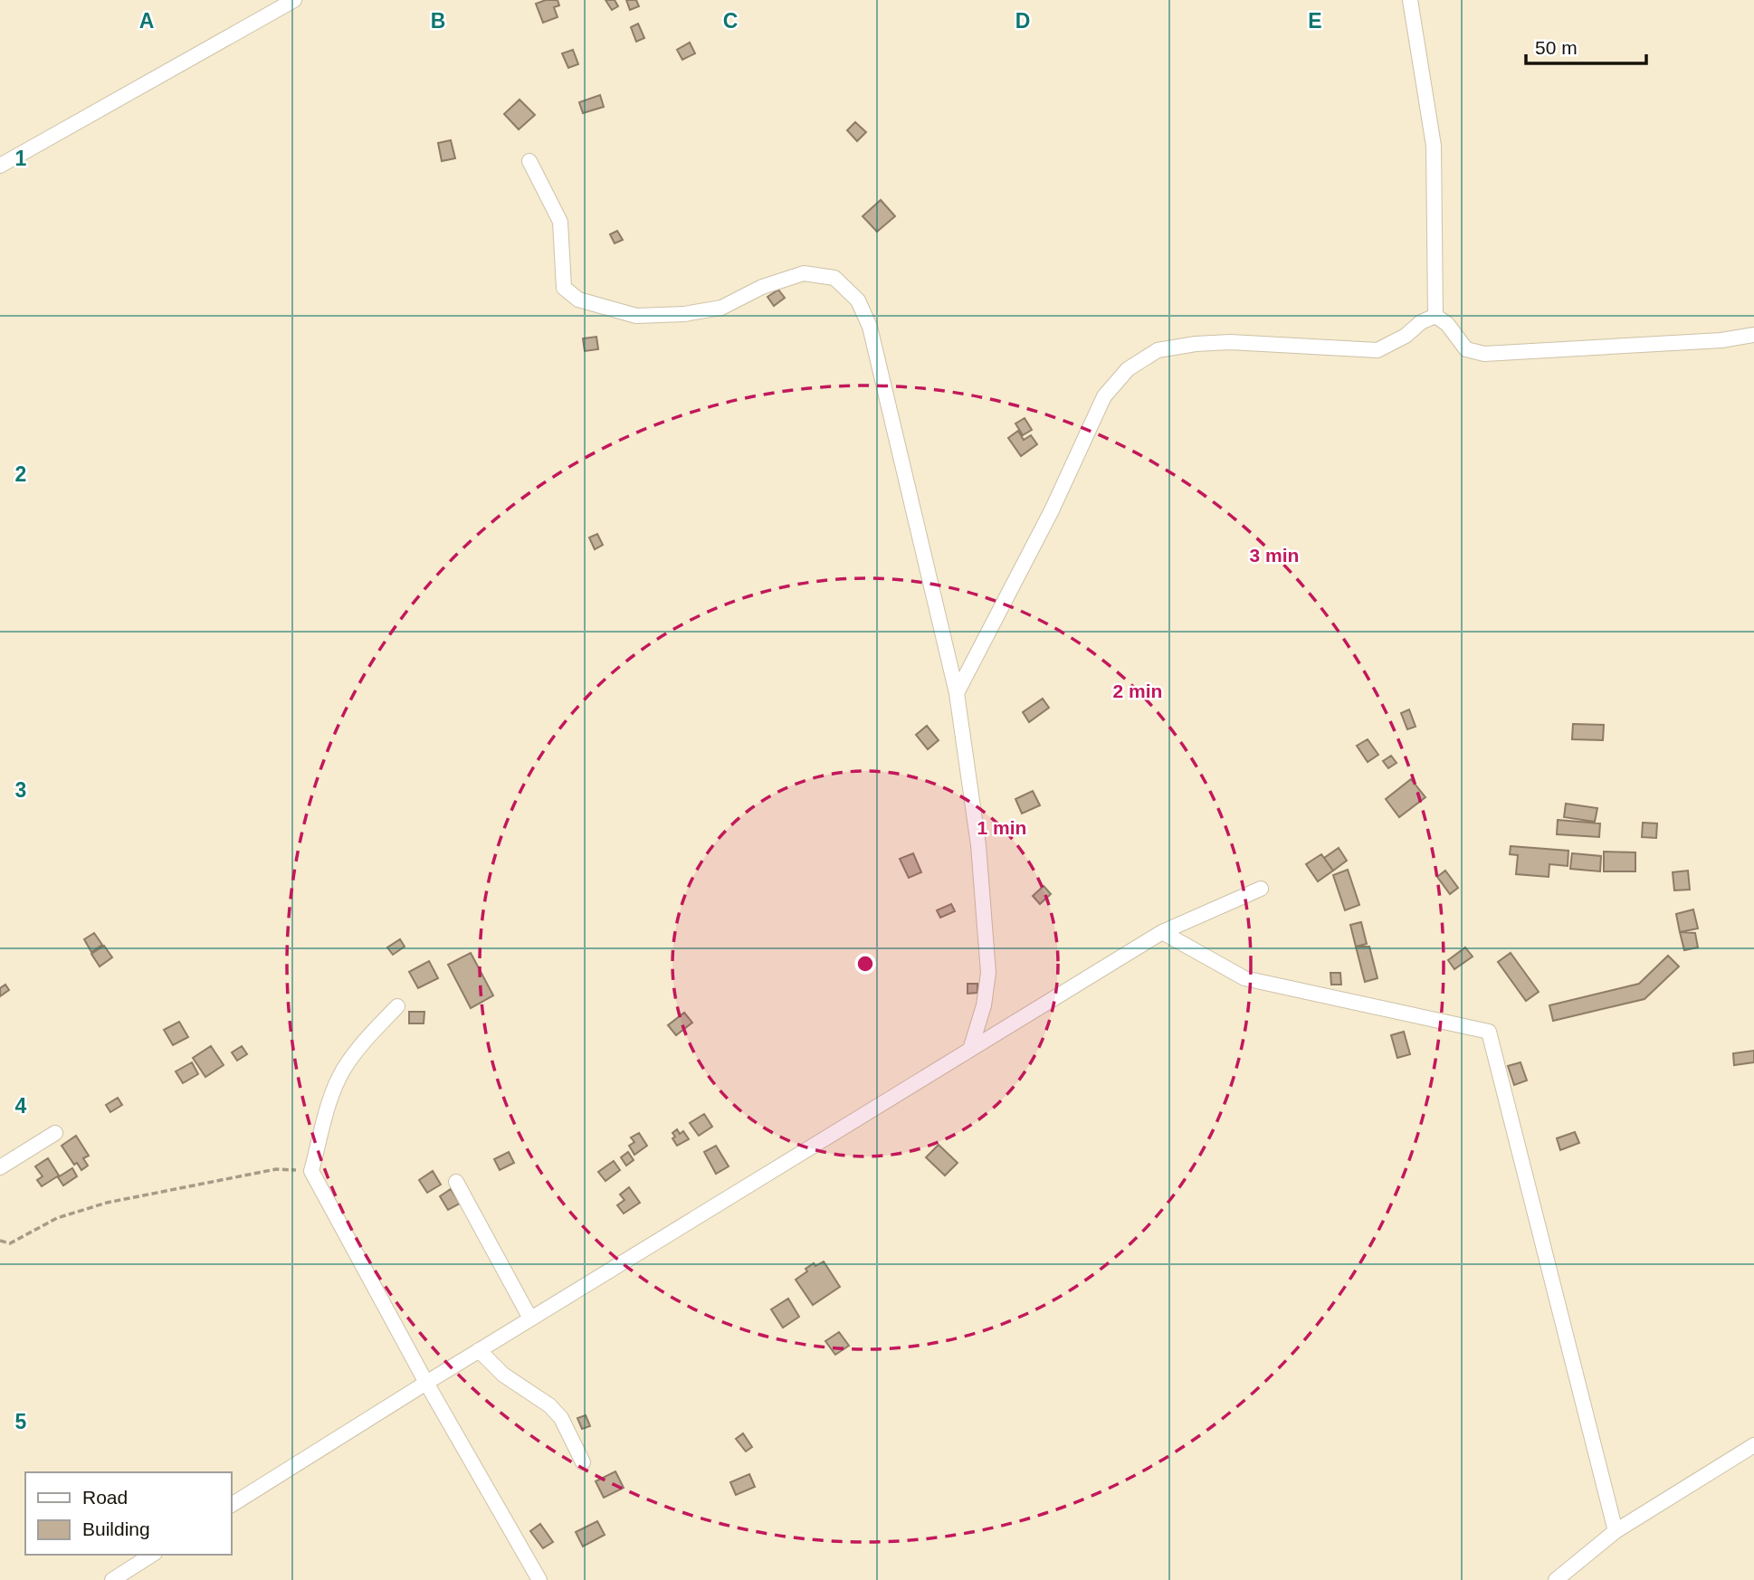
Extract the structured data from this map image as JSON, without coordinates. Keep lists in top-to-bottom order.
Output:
{
  "legend": ["Road", "Building"],
  "scale_bar": "50 m",
  "grid": {
    "columns": [
      "A",
      "B",
      "C",
      "D",
      "E"
    ],
    "rows": [
      "1",
      "2",
      "3",
      "4",
      "5"
    ]
  },
  "rings": ["3 min", "2 min", "1 min"]
}
